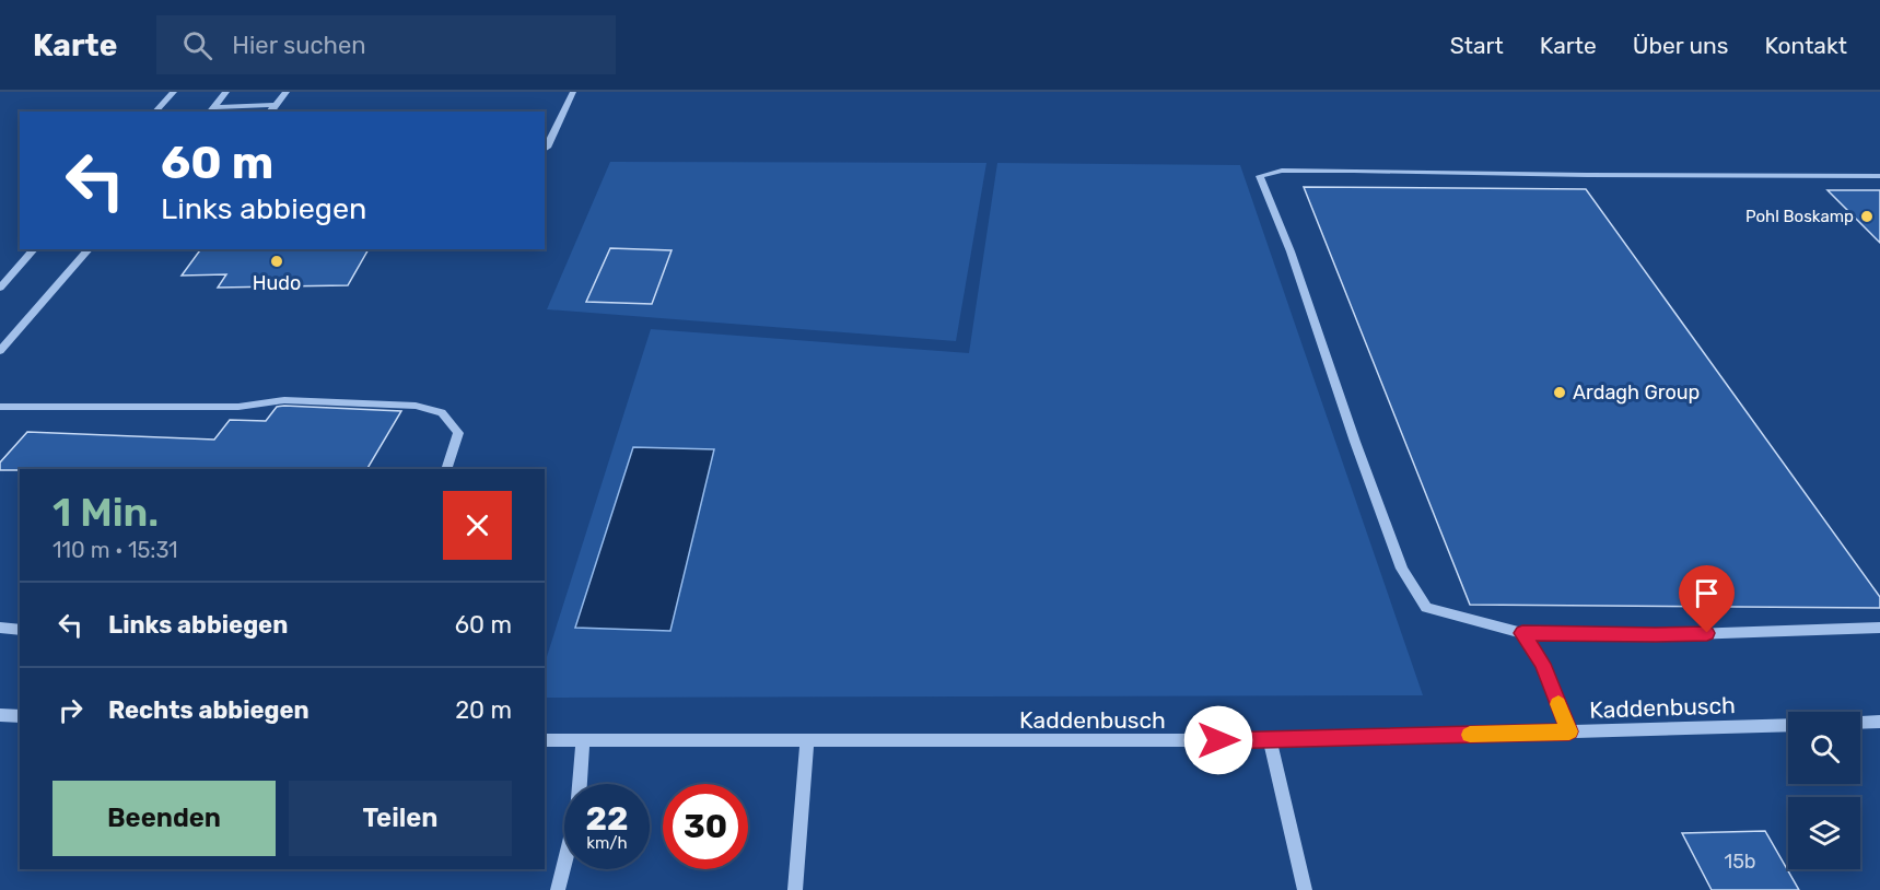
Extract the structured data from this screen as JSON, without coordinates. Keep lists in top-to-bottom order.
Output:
{
  "streets": {
    "street": ["Kaddenbusch"]
  },
  "places": ["Pohl Boskamp", "Hudo", "Ardagh Group"],
  "house_numbers": ["15b"],
  "page": {
    "header": "Karte",
    "search": "Hier suchen",
    "nav": [
      "Start",
      "Karte",
      "Über uns",
      "Kontakt"
    ],
    "turn": ["60 m", "Links abbiegen"],
    "heading": ["1 Min.", "110 m · 15:31"],
    "list": [
      {
        "name": "Links abbiegen",
        "value": "60 m"
      },
      {
        "name": "Rechts abbiegen",
        "value": "20 m"
      }
    ],
    "buttons": ["Beenden", "Teilen"],
    "speed": "22 km/h",
    "limit": "30"
  }
}
